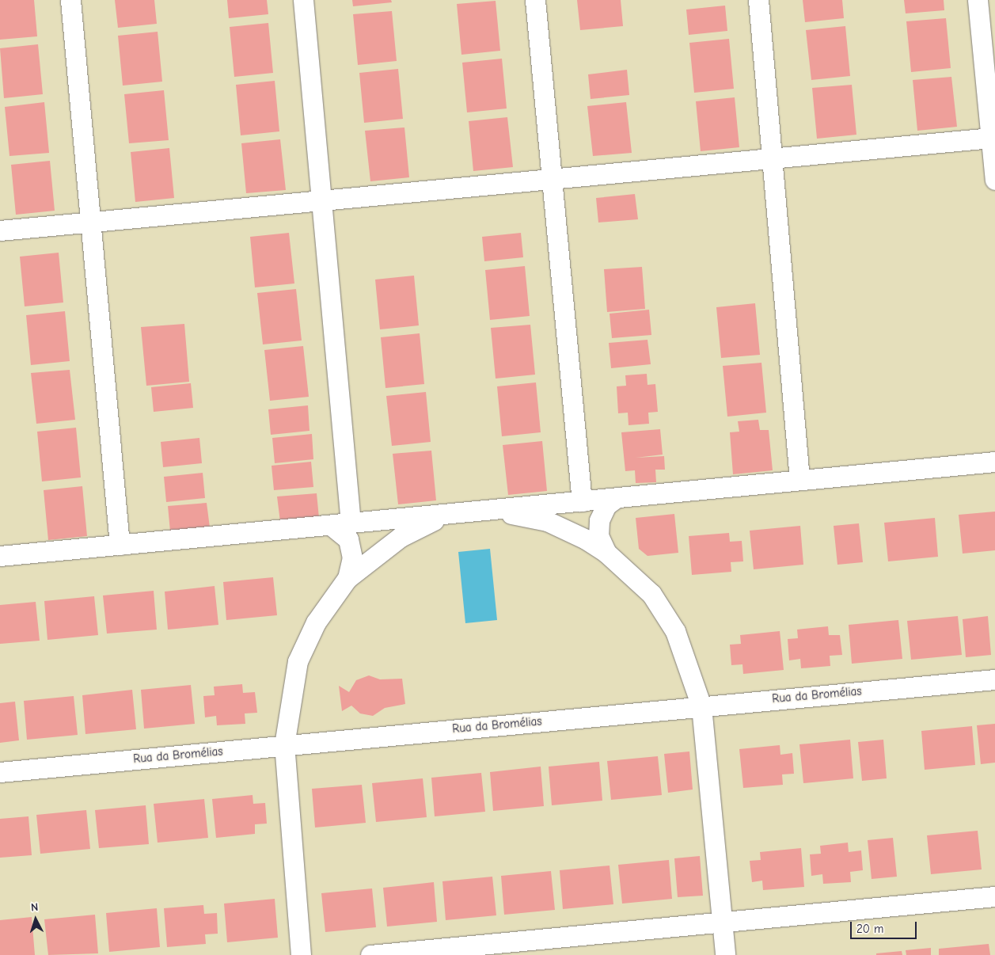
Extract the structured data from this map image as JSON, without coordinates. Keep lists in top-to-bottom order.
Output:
{
  "streets": {
    "street": ["Rua da Bromélias"]
  },
  "scale_bar": "20 m",
  "north": "top"
}
